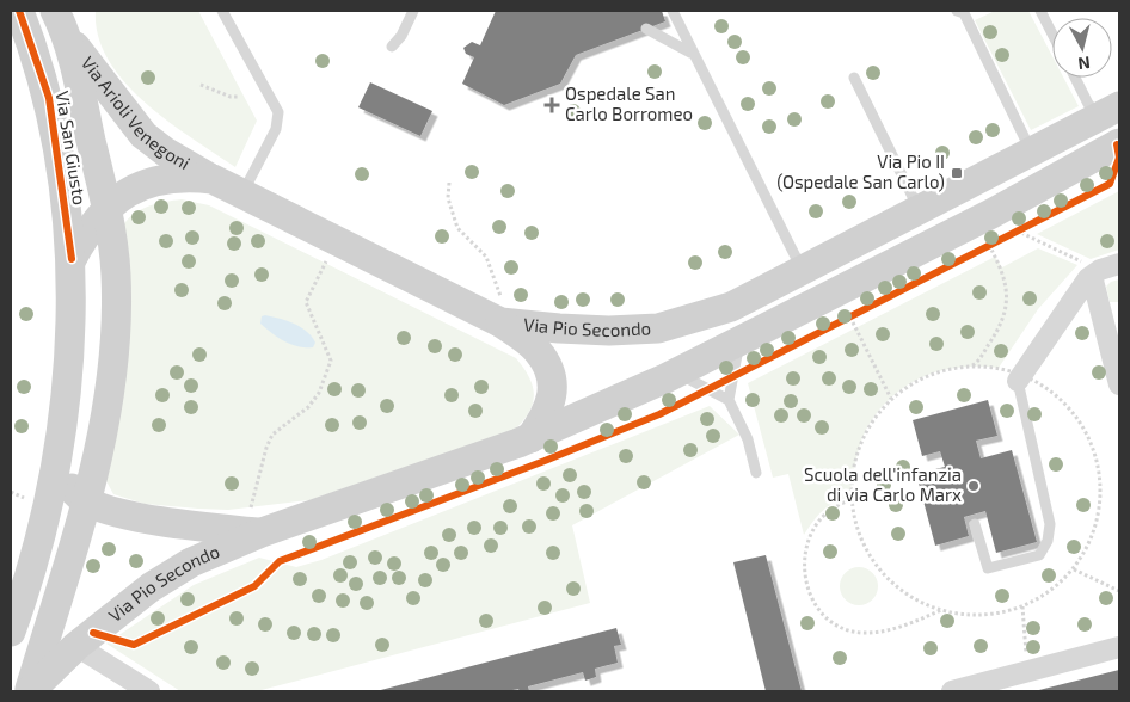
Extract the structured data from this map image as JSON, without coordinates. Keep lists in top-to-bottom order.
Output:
{
  "streets": {
    "main road": ["Via Arioli Venegoni", "Via San Giusto", "Via Pio Secondo"]
  },
  "crossings": [
    ["Via Arioli Venegoni", "Via San Giusto"],
    ["Via Arioli Venegoni", "Via Pio Secondo"],
    ["Via San Giusto", "Via Pio Secondo"]
  ],
  "places": {
    "health": ["Ospedale San Carlo Borromeo"],
    "transit": ["Via Pio II (Ospedale San Carlo)"],
    "other": ["Scuola dell'infanzia di via Carlo Marx"]
  },
  "north": "bottom"
}
